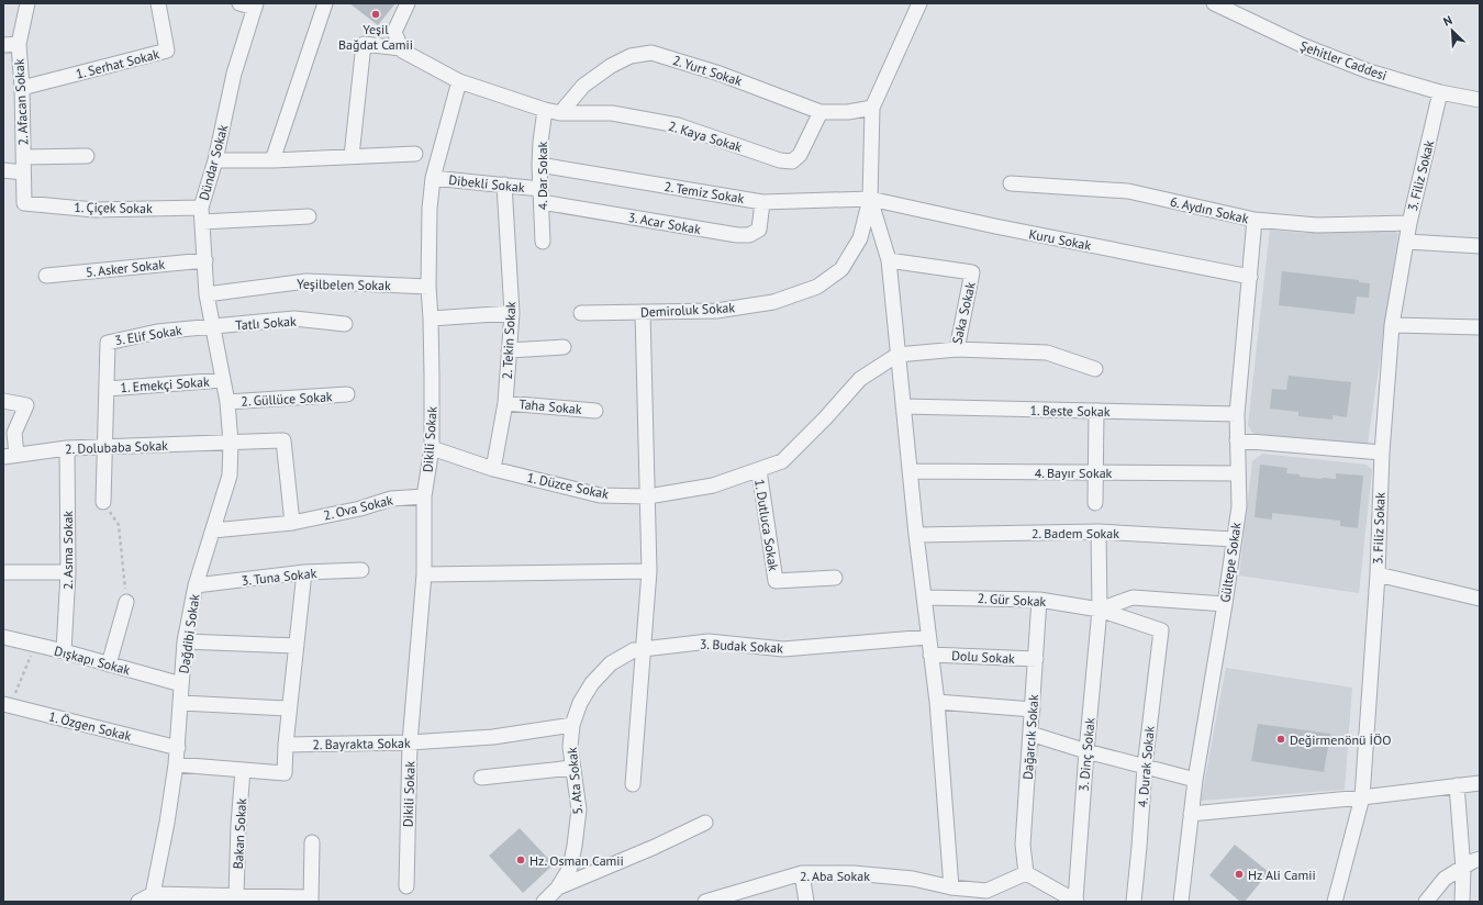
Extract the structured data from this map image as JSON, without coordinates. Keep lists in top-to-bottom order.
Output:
{
  "streets": {
    "street": [
      "Şehitler Caddesi",
      "1. Serhat Sokak",
      "2. Yurt Sokak",
      "2. Afacan Sokak",
      "2. Kaya Sokak",
      "Dündar Sokak",
      "4. Dar Sokak",
      "3. Filiz Sokak",
      "Dibekli Sokak",
      "2. Temiz Sokak",
      "1. Çiçek Sokak",
      "6. Aydın Sokak",
      "3. Acar Sokak",
      "Kuru Sokak",
      "5. Asker Sokak",
      "Yeşilbelen Sokak",
      "Demiroluk Sokak",
      "Saka Sokak",
      "Tatlı Sokak",
      "3. Elif Sokak",
      "2. Tekin Sokak",
      "1. Emekçi Sokak",
      "2. Güllüce Sokak",
      "Taha Sokak",
      "1. Beste Sokak",
      "Dikili Sokak",
      "2. Dolubaba Sokak",
      "4. Bayır Sokak",
      "1. Düzce Sokak",
      "2. Ova Sokak",
      "1. Dutluca Sokak",
      "2. Badem Sokak",
      "2. Asma Sokak",
      "Gültepe Sokak",
      "3. Tuna Sokak",
      "2. Gür Sokak",
      "Dağdibi Sokak",
      "3. Budak Sokak",
      "Dolu Sokak",
      "Dışkapı Sokak",
      "1. Özgen Sokak",
      "Dağarcık Sokak",
      "2. Bayrakta Sokak",
      "3. Dinç Sokak",
      "4. Durak Sokak",
      "5. Ata Sokak",
      "Bakan Sokak",
      "2. Aba Sokak"
    ]
  },
  "crossings": [
    ["Şehitler Caddesi", "3. Filiz Sokak"],
    ["1. Serhat Sokak", "2. Afacan Sokak"],
    ["2. Yurt Sokak", "2. Kaya Sokak"],
    ["2. Afacan Sokak", "1. Çiçek Sokak"],
    ["Dündar Sokak", "1. Çiçek Sokak"],
    ["Dündar Sokak", "5. Asker Sokak"],
    ["Dündar Sokak", "Yeşilbelen Sokak"],
    ["Dündar Sokak", "Tatlı Sokak"],
    ["Dündar Sokak", "3. Elif Sokak"],
    ["Dündar Sokak", "1. Emekçi Sokak"],
    ["Dündar Sokak", "2. Güllüce Sokak"],
    ["Dündar Sokak", "Dağdibi Sokak"],
    ["4. Dar Sokak", "Dibekli Sokak"],
    ["4. Dar Sokak", "2. Temiz Sokak"],
    ["4. Dar Sokak", "3. Acar Sokak"],
    ["3. Filiz Sokak", "6. Aydın Sokak"],
    ["Dibekli Sokak", "3. Acar Sokak"],
    ["Dibekli Sokak", "2. Tekin Sokak"],
    ["Dibekli Sokak", "Dikili Sokak"],
    ["2. Temiz Sokak", "3. Acar Sokak"],
    ["2. Temiz Sokak", "Kuru Sokak"],
    ["2. Temiz Sokak", "Demiroluk Sokak"],
    ["6. Aydın Sokak", "Gültepe Sokak"],
    ["Kuru Sokak", "Demiroluk Sokak"],
    ["Kuru Sokak", "Gültepe Sokak"],
    ["Yeşilbelen Sokak", "Dikili Sokak"],
    ["Saka Sokak", "1. Düzce Sokak"],
    ["Tatlı Sokak", "3. Elif Sokak"],
    ["3. Elif Sokak", "1. Emekçi Sokak"],
    ["3. Elif Sokak", "2. Dolubaba Sokak"],
    ["2. Tekin Sokak", "Taha Sokak"],
    ["2. Tekin Sokak", "1. Düzce Sokak"],
    ["2. Güllüce Sokak", "Dağdibi Sokak"],
    ["1. Beste Sokak", "Gültepe Sokak"],
    ["Dikili Sokak", "1. Düzce Sokak"],
    ["Dikili Sokak", "2. Ova Sokak"],
    ["Dikili Sokak", "2. Bayrakta Sokak"],
    ["2. Dolubaba Sokak", "2. Asma Sokak"],
    ["2. Dolubaba Sokak", "Dağdibi Sokak"],
    ["4. Bayır Sokak", "Gültepe Sokak"],
    ["1. Düzce Sokak", "1. Dutluca Sokak"],
    ["2. Ova Sokak", "Dağdibi Sokak"],
    ["2. Badem Sokak", "Gültepe Sokak"],
    ["2. Badem Sokak", "3. Dinç Sokak"],
    ["2. Asma Sokak", "Dışkapı Sokak"],
    ["Gültepe Sokak", "2. Gür Sokak"],
    ["3. Tuna Sokak", "Dağdibi Sokak"],
    ["2. Gür Sokak", "Dağarcık Sokak"],
    ["2. Gür Sokak", "3. Dinç Sokak"],
    ["2. Gür Sokak", "4. Durak Sokak"],
    ["Dağdibi Sokak", "Dışkapı Sokak"],
    ["Dağdibi Sokak", "1. Özgen Sokak"],
    ["3. Budak Sokak", "5. Ata Sokak"],
    ["Dolu Sokak", "Dağarcık Sokak"],
    ["Dağarcık Sokak", "2. Aba Sokak"],
    ["2. Bayrakta Sokak", "5. Ata Sokak"]
  ],
  "places": [
    "Yeşil Bağdat Camii",
    "Değirmenönü İÖO",
    "Hz. Osman Camii",
    "Hz Ali Camii"
  ],
  "north": "top left"
}
